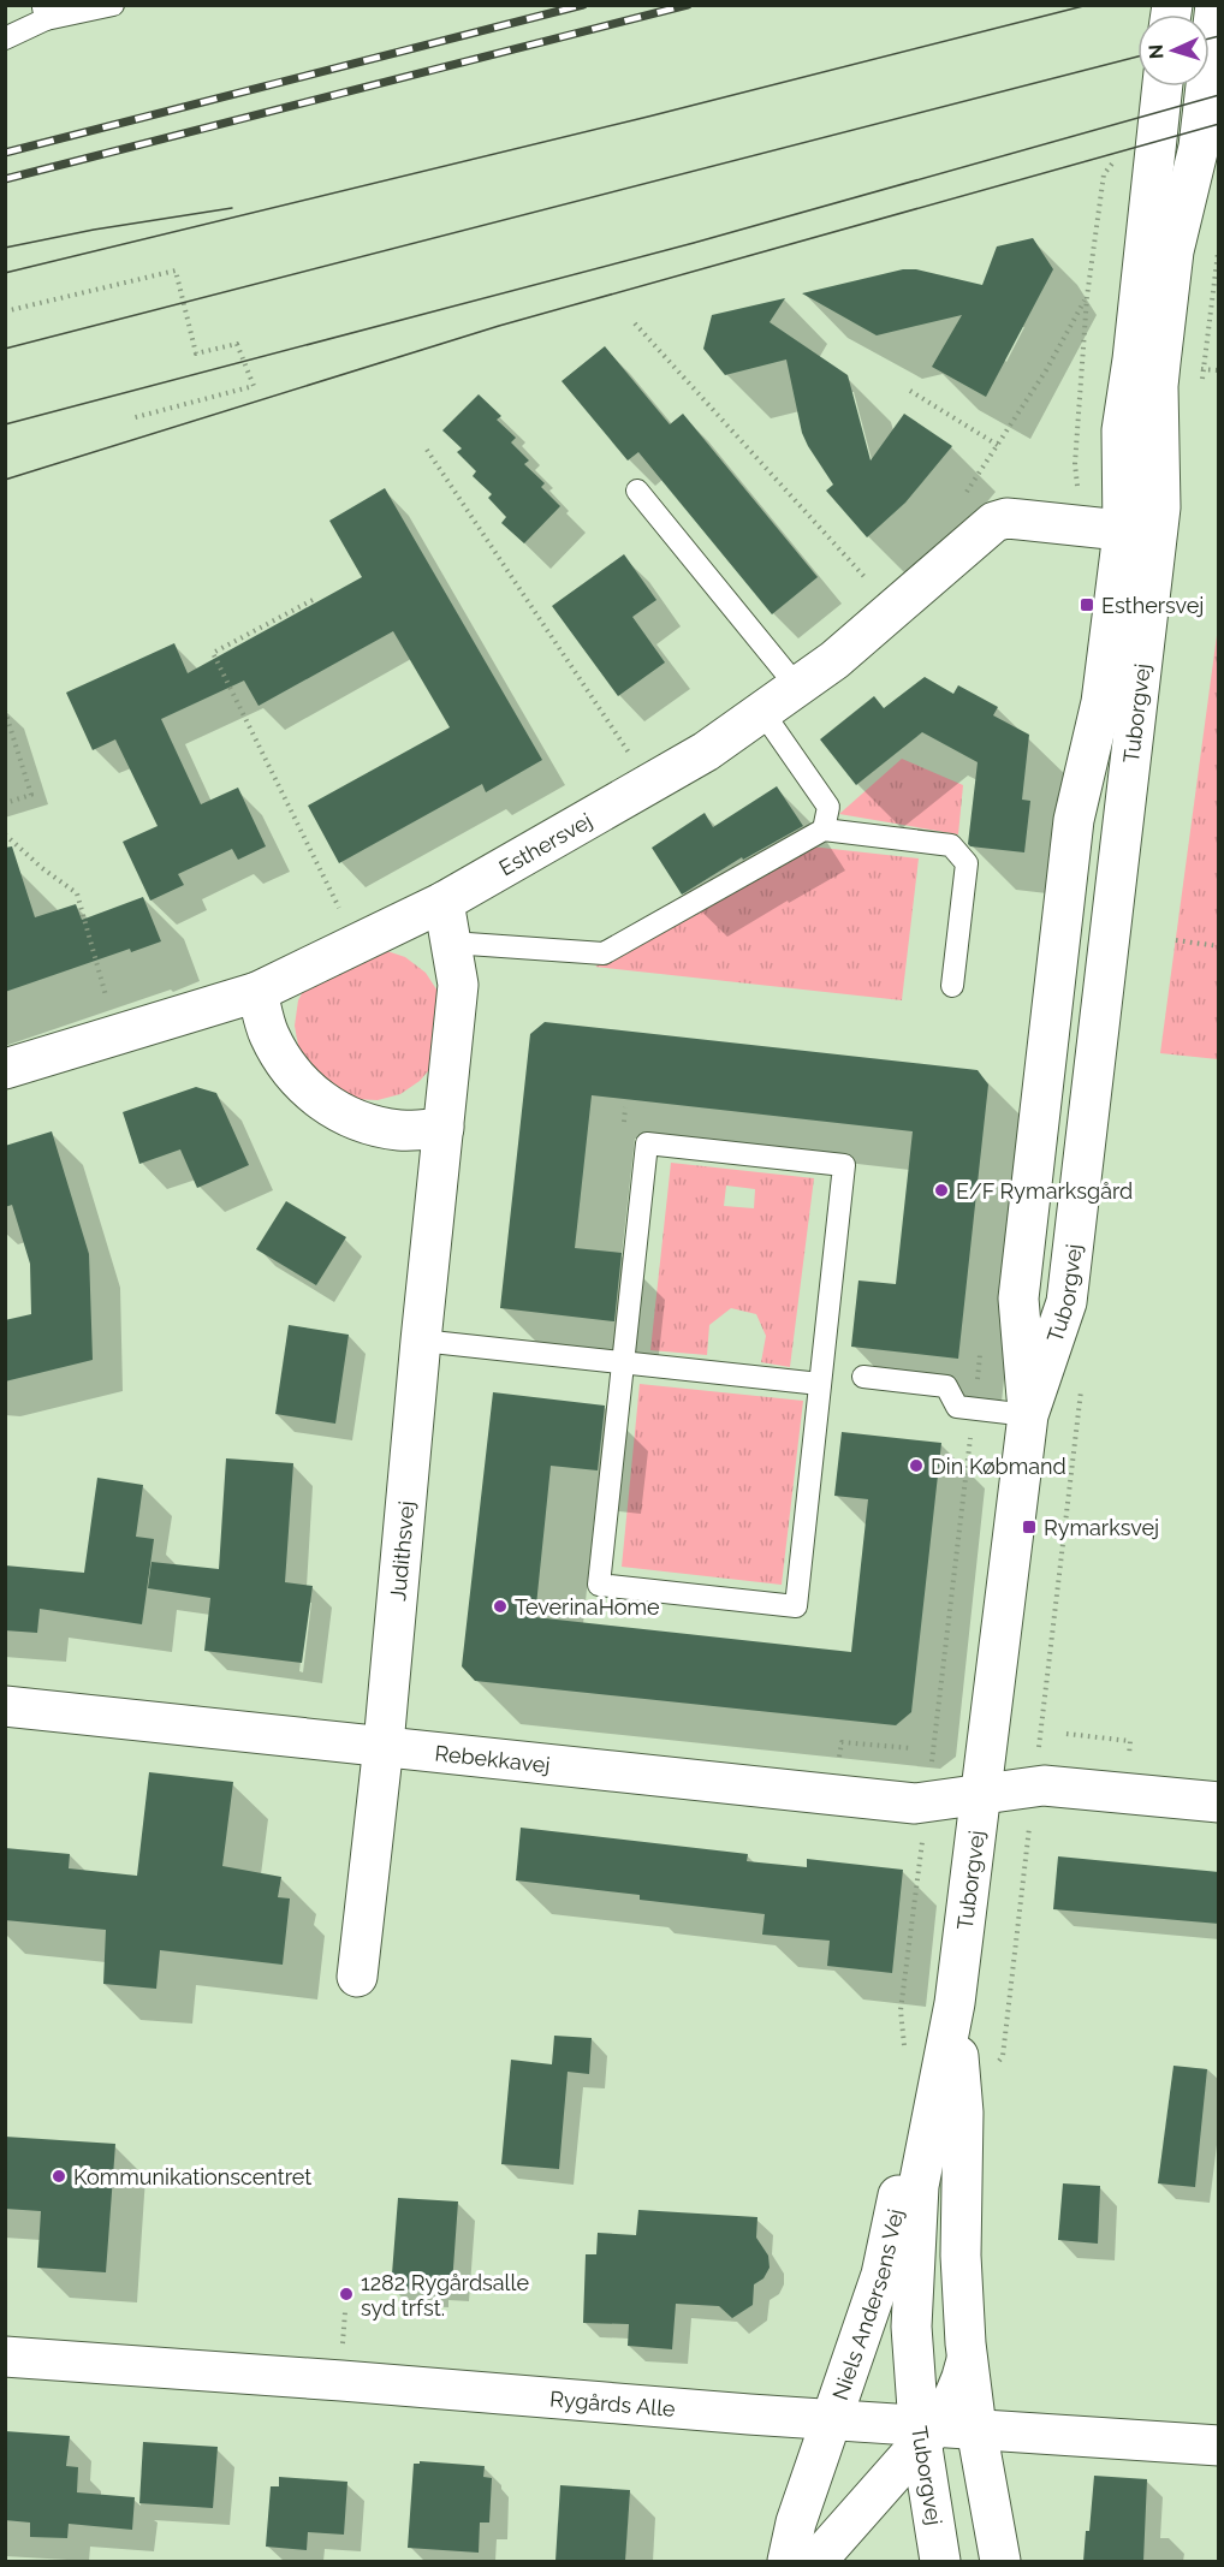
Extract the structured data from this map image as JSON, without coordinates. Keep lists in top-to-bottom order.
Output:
{
  "streets": {
    "street": [
      "Tuborgvej",
      "Esthersvej",
      "Judithsvej",
      "Rebekkavej",
      "Niels Andersens Vej",
      "Rygårds Alle"
    ]
  },
  "crossings": [
    ["Tuborgvej", "Esthersvej"],
    ["Tuborgvej", "Rebekkavej"],
    ["Tuborgvej", "Niels Andersens Vej"],
    ["Tuborgvej", "Rygårds Alle"],
    ["Esthersvej", "Judithsvej"],
    ["Judithsvej", "Rebekkavej"],
    ["Niels Andersens Vej", "Rygårds Alle"]
  ],
  "places": {
    "transit": ["Esthersvej", "Rymarksvej"],
    "other": [
      "E/F Rymarksgård",
      "Din Købmand",
      "TeverinaHome",
      "Kommunikationscentret",
      "1282 Rygårdsalle syd trfst."
    ]
  },
  "north": "left"
}
